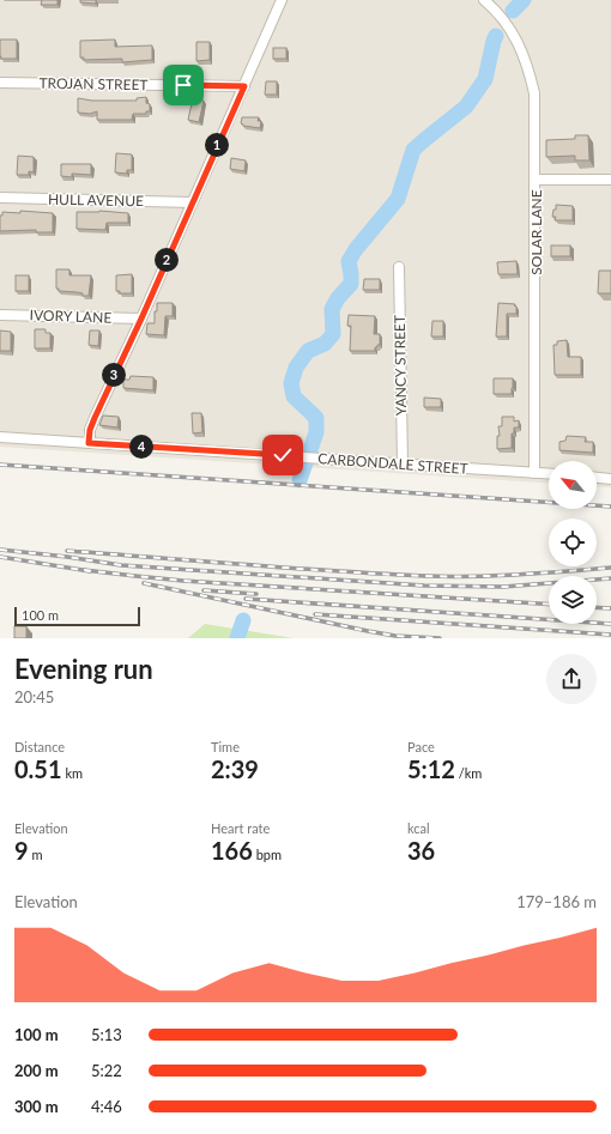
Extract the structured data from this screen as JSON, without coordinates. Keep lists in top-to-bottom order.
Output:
{
  "streets": {
    "street": [
      "TROJAN STREET",
      "HULL AVENUE",
      "SOLAR LANE",
      "IVORY LANE",
      "YANCY STREET",
      "CARBONDALE STREET"
    ]
  },
  "crossings": [
    ["SOLAR LANE", "CARBONDALE STREET"],
    ["YANCY STREET", "CARBONDALE STREET"]
  ],
  "scale_bar": "100 m",
  "north": "top left",
  "page": {
    "pins": [
      "1",
      "2",
      "3",
      "4"
    ],
    "scale": "100 m",
    "heading": ["Evening run", "20:45"],
    "stats": [
      ["Distance", "0.51 km"],
      ["Time", "2:39"],
      ["Pace", "5:12 /km"],
      ["Elevation", "9 m"],
      ["Heart rate", "166 bpm"],
      ["kcal", "36"]
    ],
    "chart": ["Elevation", "179–186 m"],
    "list": [
      {
        "name": "100 m",
        "note": "5:13"
      },
      {
        "name": "200 m",
        "note": "5:22"
      },
      {
        "name": "300 m",
        "note": "4:46"
      }
    ]
  }
}
